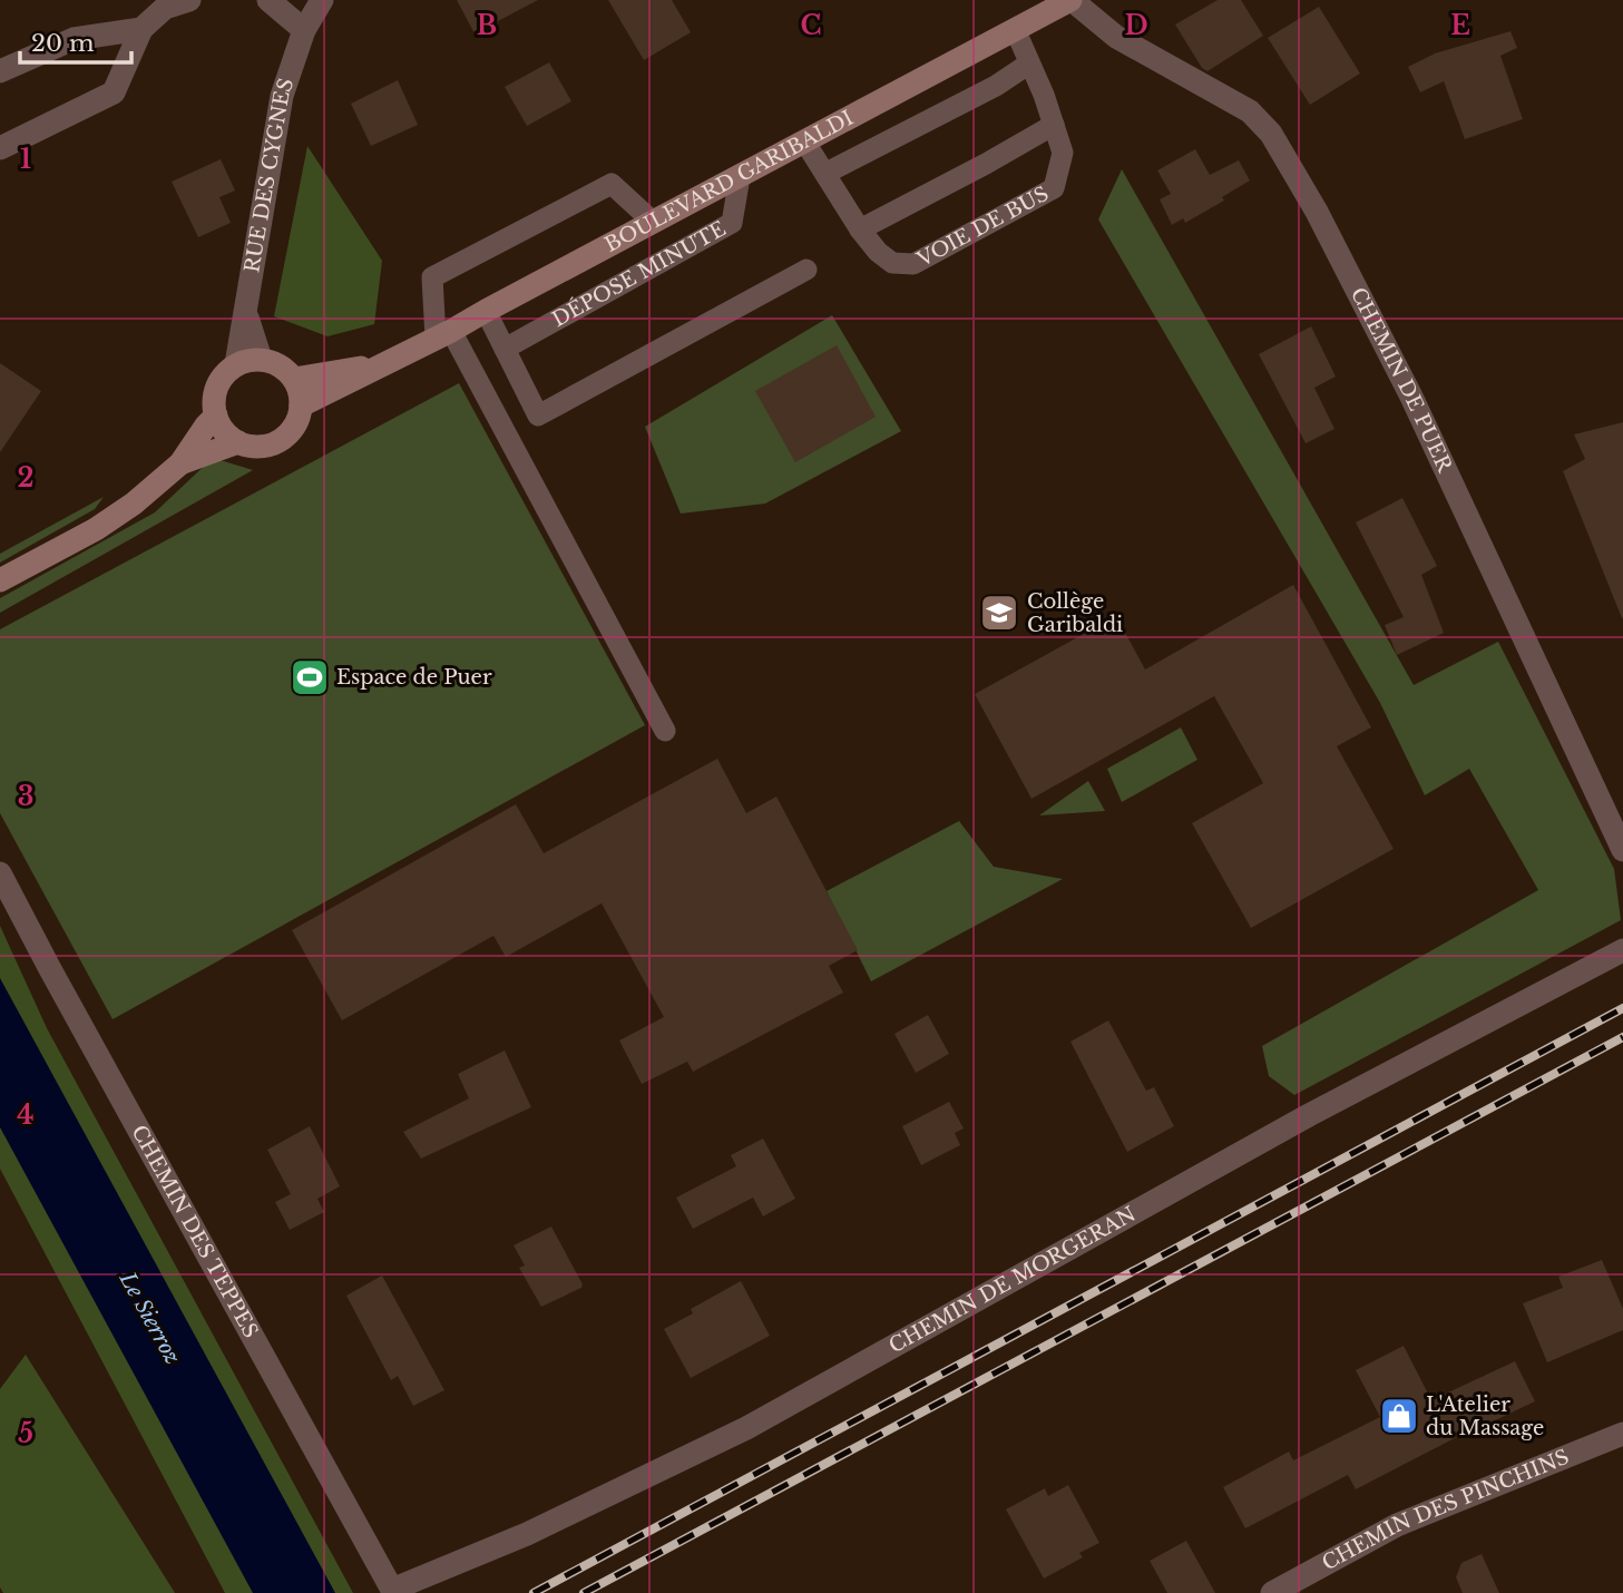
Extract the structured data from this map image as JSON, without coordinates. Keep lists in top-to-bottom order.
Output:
{
  "streets": {
    "main road": ["BOULEVARD GARIBALDI"],
    "street": [
      "RUE DES CYGNES",
      "CHEMIN DE PUER",
      "CHEMIN DES TEPPES",
      "CHEMIN DE MORGERAN",
      "CHEMIN DES PINCHINS"
    ],
    "lane": ["VOIE DE BUS", "DÉPOSE MINUTE"]
  },
  "crossings": [
    ["RUE DES CYGNES", "BOULEVARD GARIBALDI"],
    ["BOULEVARD GARIBALDI", "VOIE DE BUS"],
    ["BOULEVARD GARIBALDI", "DÉPOSE MINUTE"],
    ["BOULEVARD GARIBALDI", "CHEMIN DE PUER"],
    ["CHEMIN DES TEPPES", "CHEMIN DE MORGERAN"]
  ],
  "water": ["Le Sierroz"],
  "places": {
    "school or university": ["Collège Garibaldi"],
    "sports": ["Espace de Puer"],
    "shop": ["L'Atelier du Massage"]
  },
  "scale_bar": "20 m",
  "grid": {
    "columns": [
      "B",
      "C",
      "D",
      "E"
    ],
    "rows": [
      "1",
      "2",
      "3",
      "4",
      "5"
    ]
  }
}
